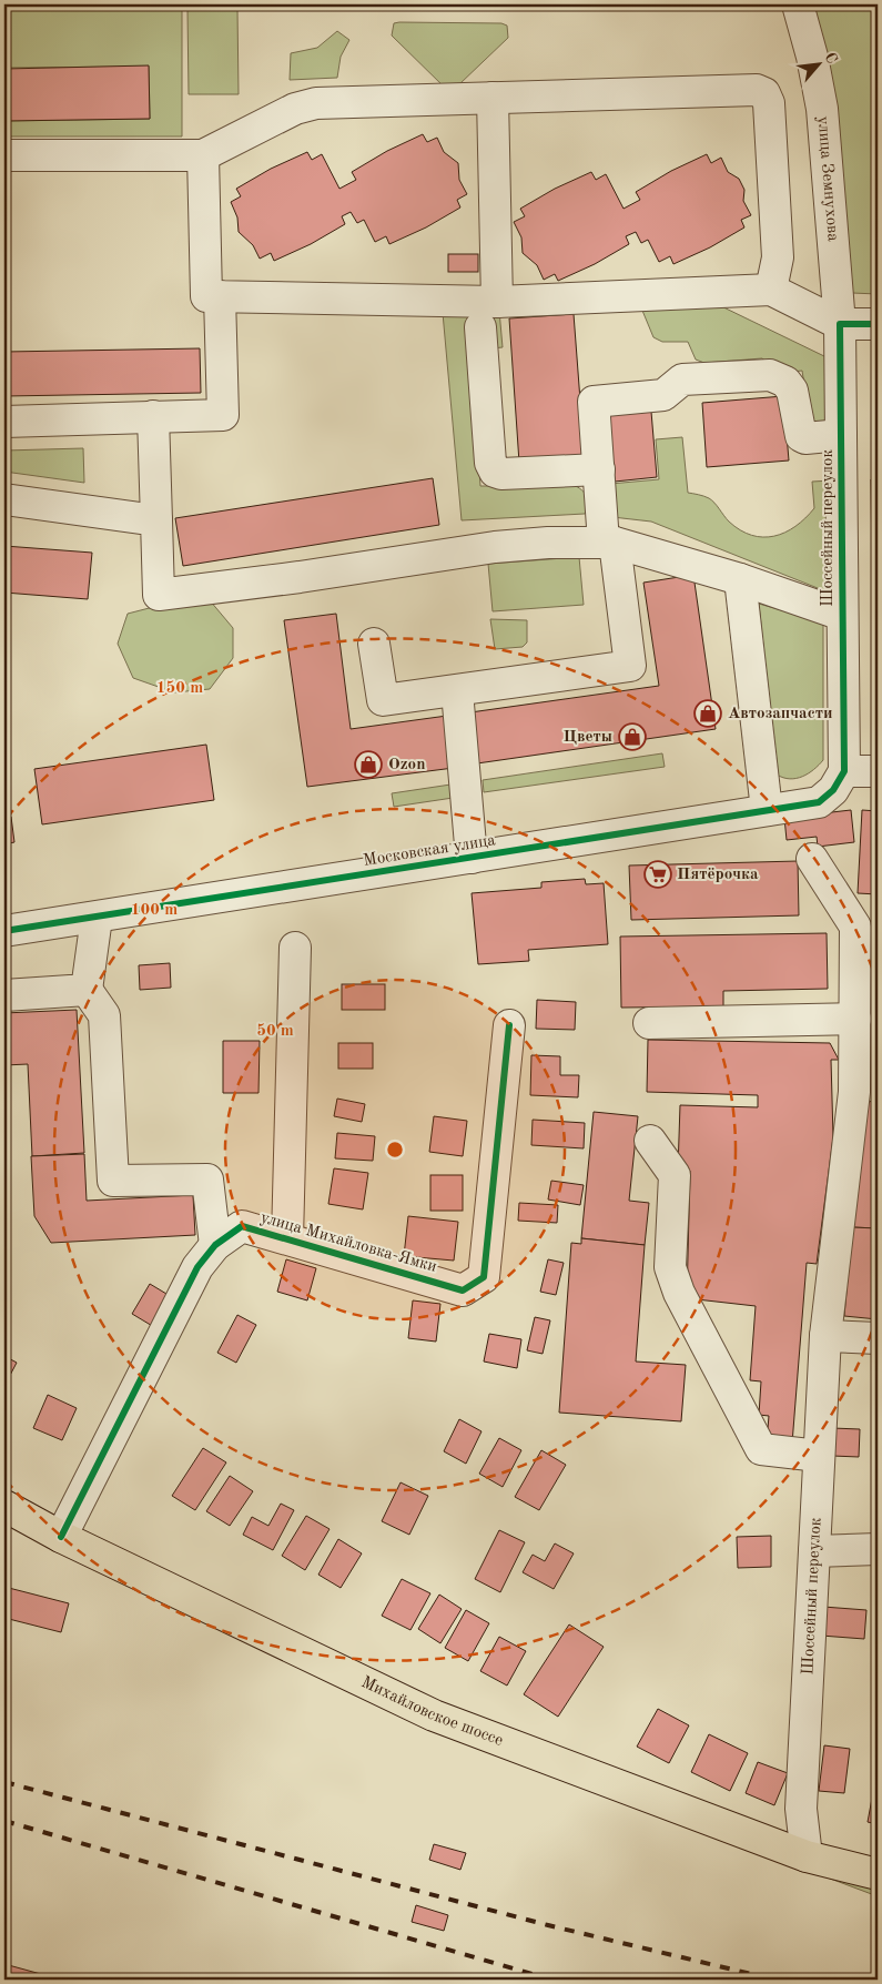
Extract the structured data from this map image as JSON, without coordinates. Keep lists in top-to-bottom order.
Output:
{
  "streets": {
    "main road": ["Михайловское шоссе"],
    "street": [
      "улица Земнухова",
      "Шоссейный переулок",
      "Московская улица",
      "улица Михайловка-Ямки"
    ]
  },
  "crossings": [
    ["улица Земнухова", "Шоссейный переулок"],
    ["Шоссейный переулок", "Московская улица"],
    ["Шоссейный переулок", "Михайловское шоссе"],
    ["улица Михайловка-Ямки", "Михайловское шоссе"]
  ],
  "places": {
    "shop": ["Автозапчасти", "Цветы", "Ozon"],
    "supermarket": ["Пятёрочка"]
  },
  "north": "top right",
  "rings": ["150 m", "100 m", "50 m"]
}
